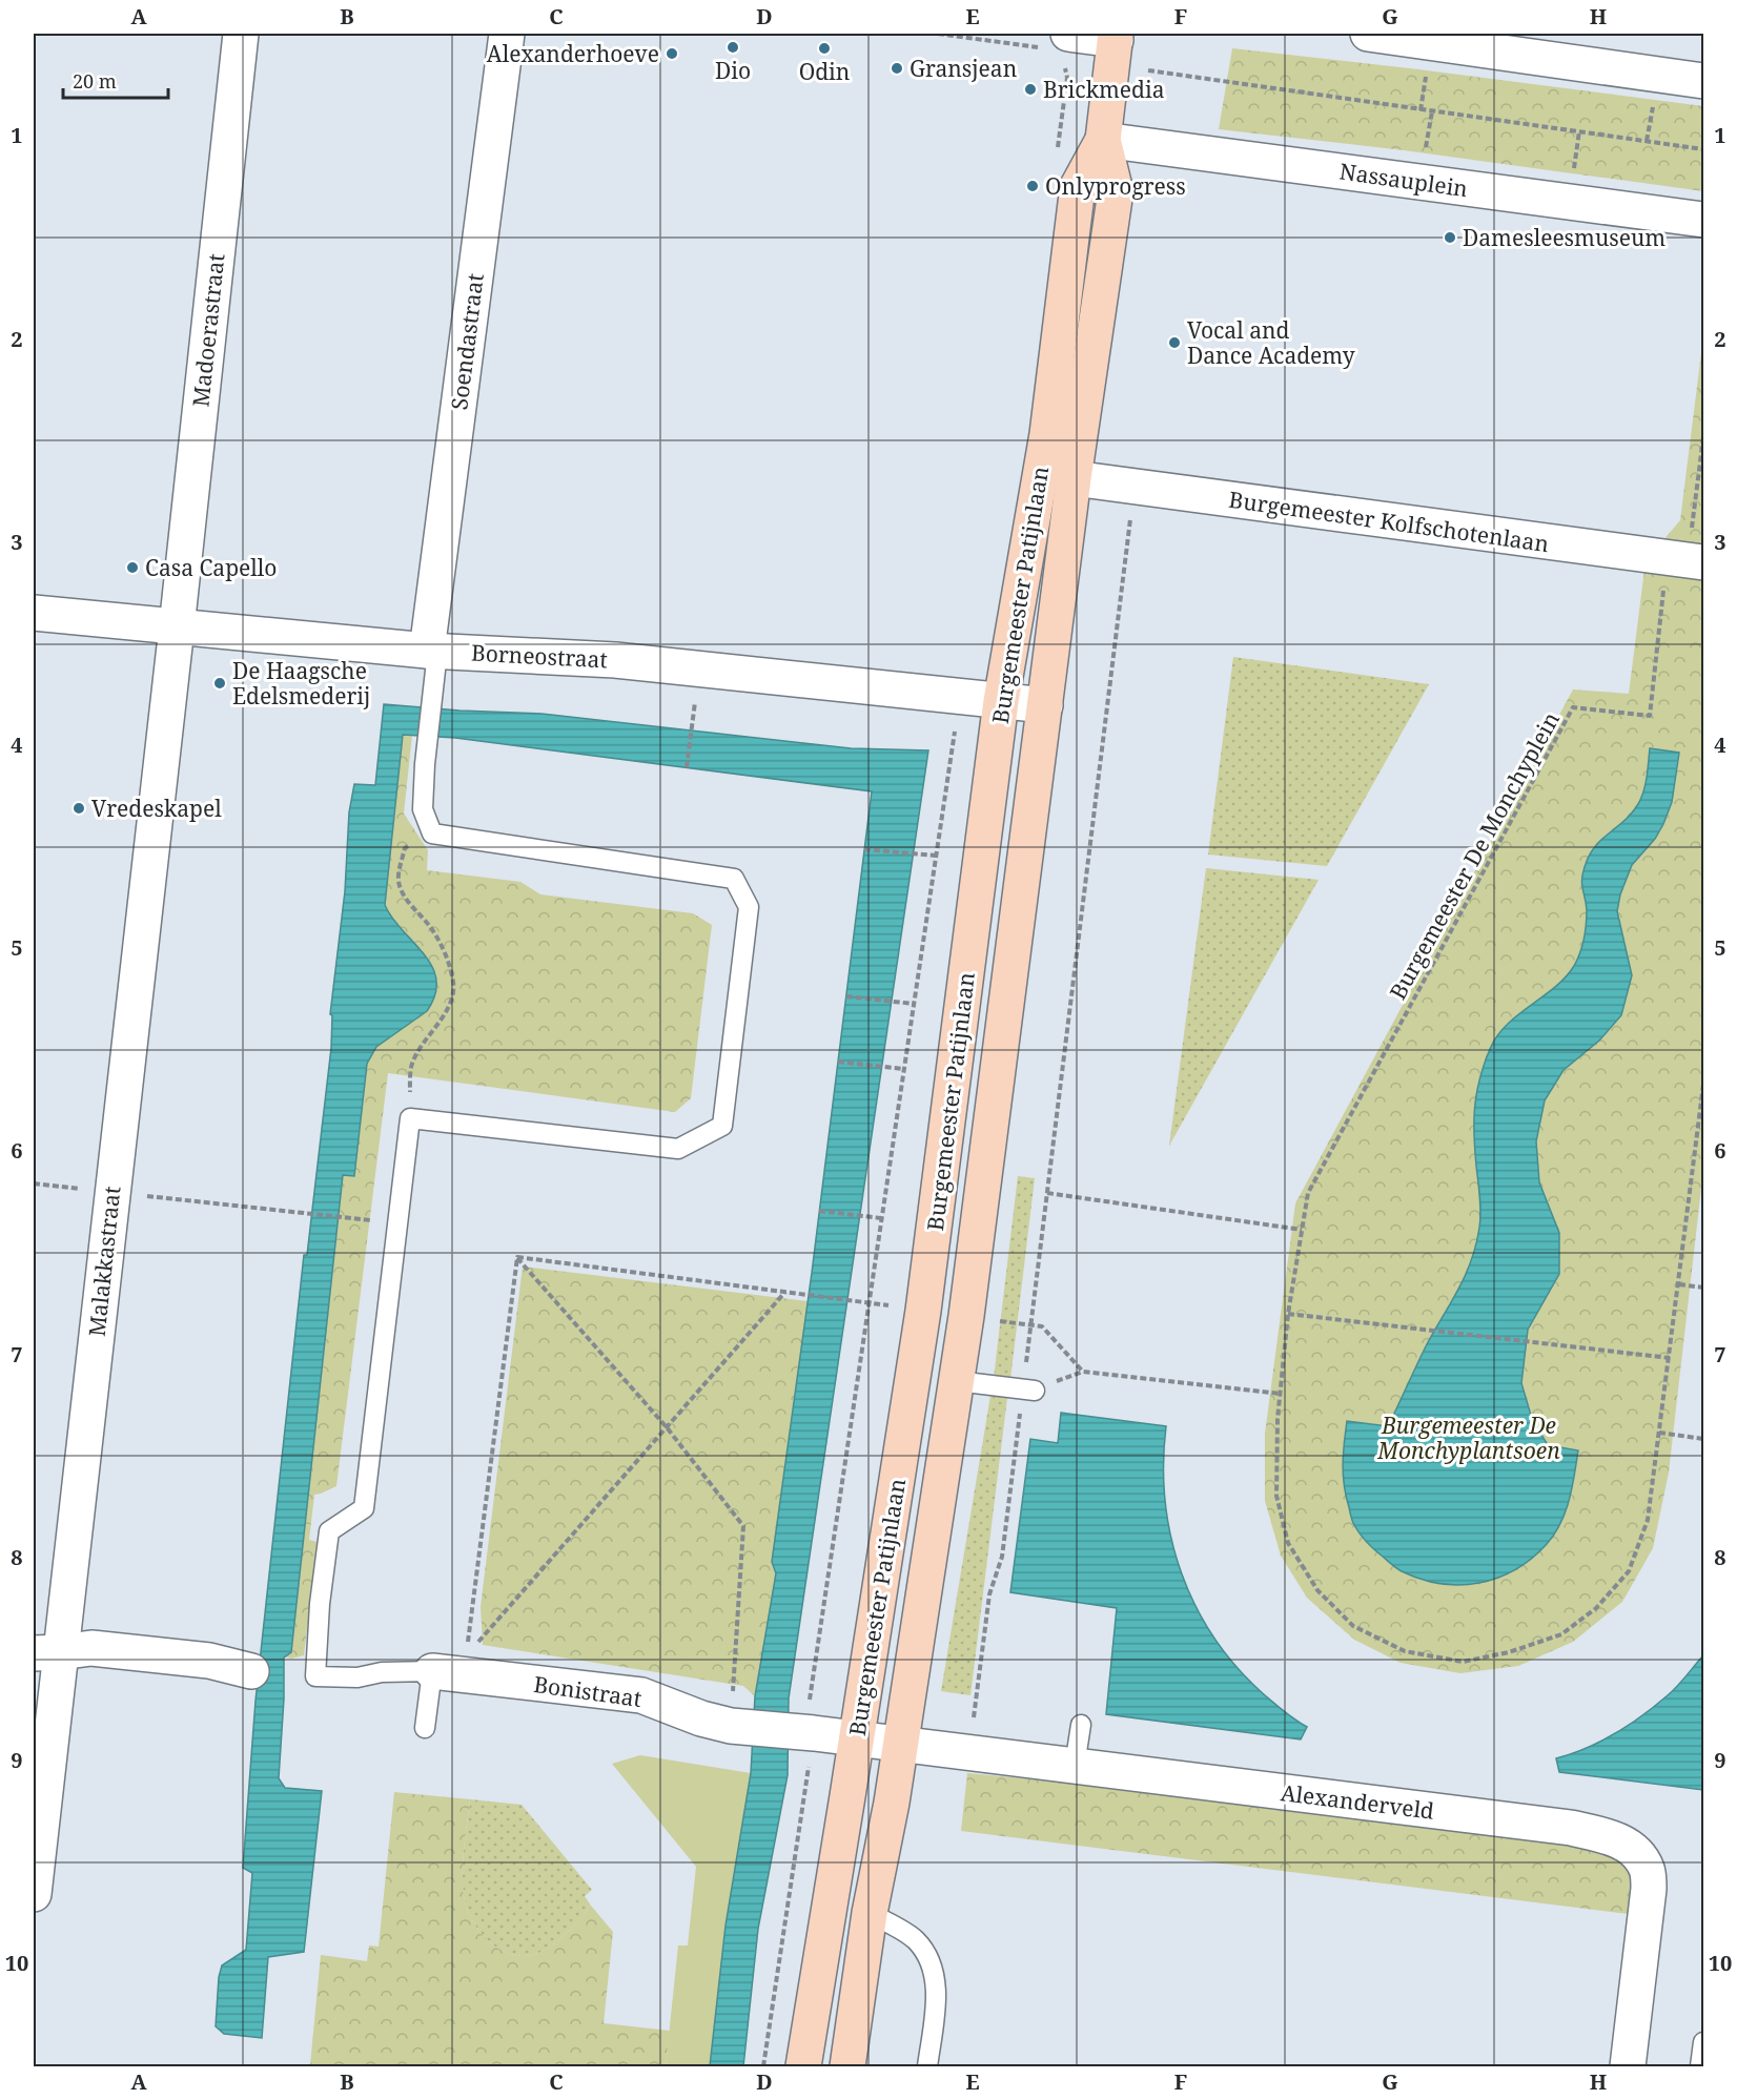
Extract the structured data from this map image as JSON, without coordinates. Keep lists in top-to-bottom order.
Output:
{
  "streets": {
    "main road": ["Burgemeester Patijnlaan"],
    "street": [
      "Nassauplein",
      "Madoerastraat",
      "Soendastraat",
      "Burgemeester Kolfschotenlaan",
      "Borneostraat",
      "Malakkastraat",
      "Bonistraat",
      "Alexanderveld"
    ],
    "path": ["Burgemeester De Monchyplein"]
  },
  "crossings": [
    ["Nassauplein", "Burgemeester Patijnlaan"],
    ["Madoerastraat", "Borneostraat"],
    ["Madoerastraat", "Malakkastraat"],
    ["Soendastraat", "Borneostraat"],
    ["Burgemeester Kolfschotenlaan", "Burgemeester Patijnlaan"],
    ["Burgemeester Kolfschotenlaan", "Burgemeester De Monchyplein"],
    ["Burgemeester Patijnlaan", "Borneostraat"],
    ["Burgemeester Patijnlaan", "Bonistraat"],
    ["Burgemeester Patijnlaan", "Alexanderveld"],
    ["Borneostraat", "Malakkastraat"],
    ["Bonistraat", "Alexanderveld"]
  ],
  "parks": ["Burgemeester De Monchyplantsoen"],
  "places": [
    "Dio",
    "Odin",
    "Alexanderhoeve",
    "Gransjean",
    "Brickmedia",
    "Onlyprogress",
    "Damesleesmuseum",
    "Vocal and Dance Academy",
    "Casa Capello",
    "De Haagsche Edelsmederij",
    "Vredeskapel"
  ],
  "scale_bar": "20 m",
  "grid": {
    "columns": [
      "A",
      "B",
      "C",
      "D",
      "E",
      "F",
      "G",
      "H"
    ],
    "rows": [
      "1",
      "2",
      "3",
      "4",
      "5",
      "6",
      "7",
      "8",
      "9",
      "10"
    ]
  }
}
